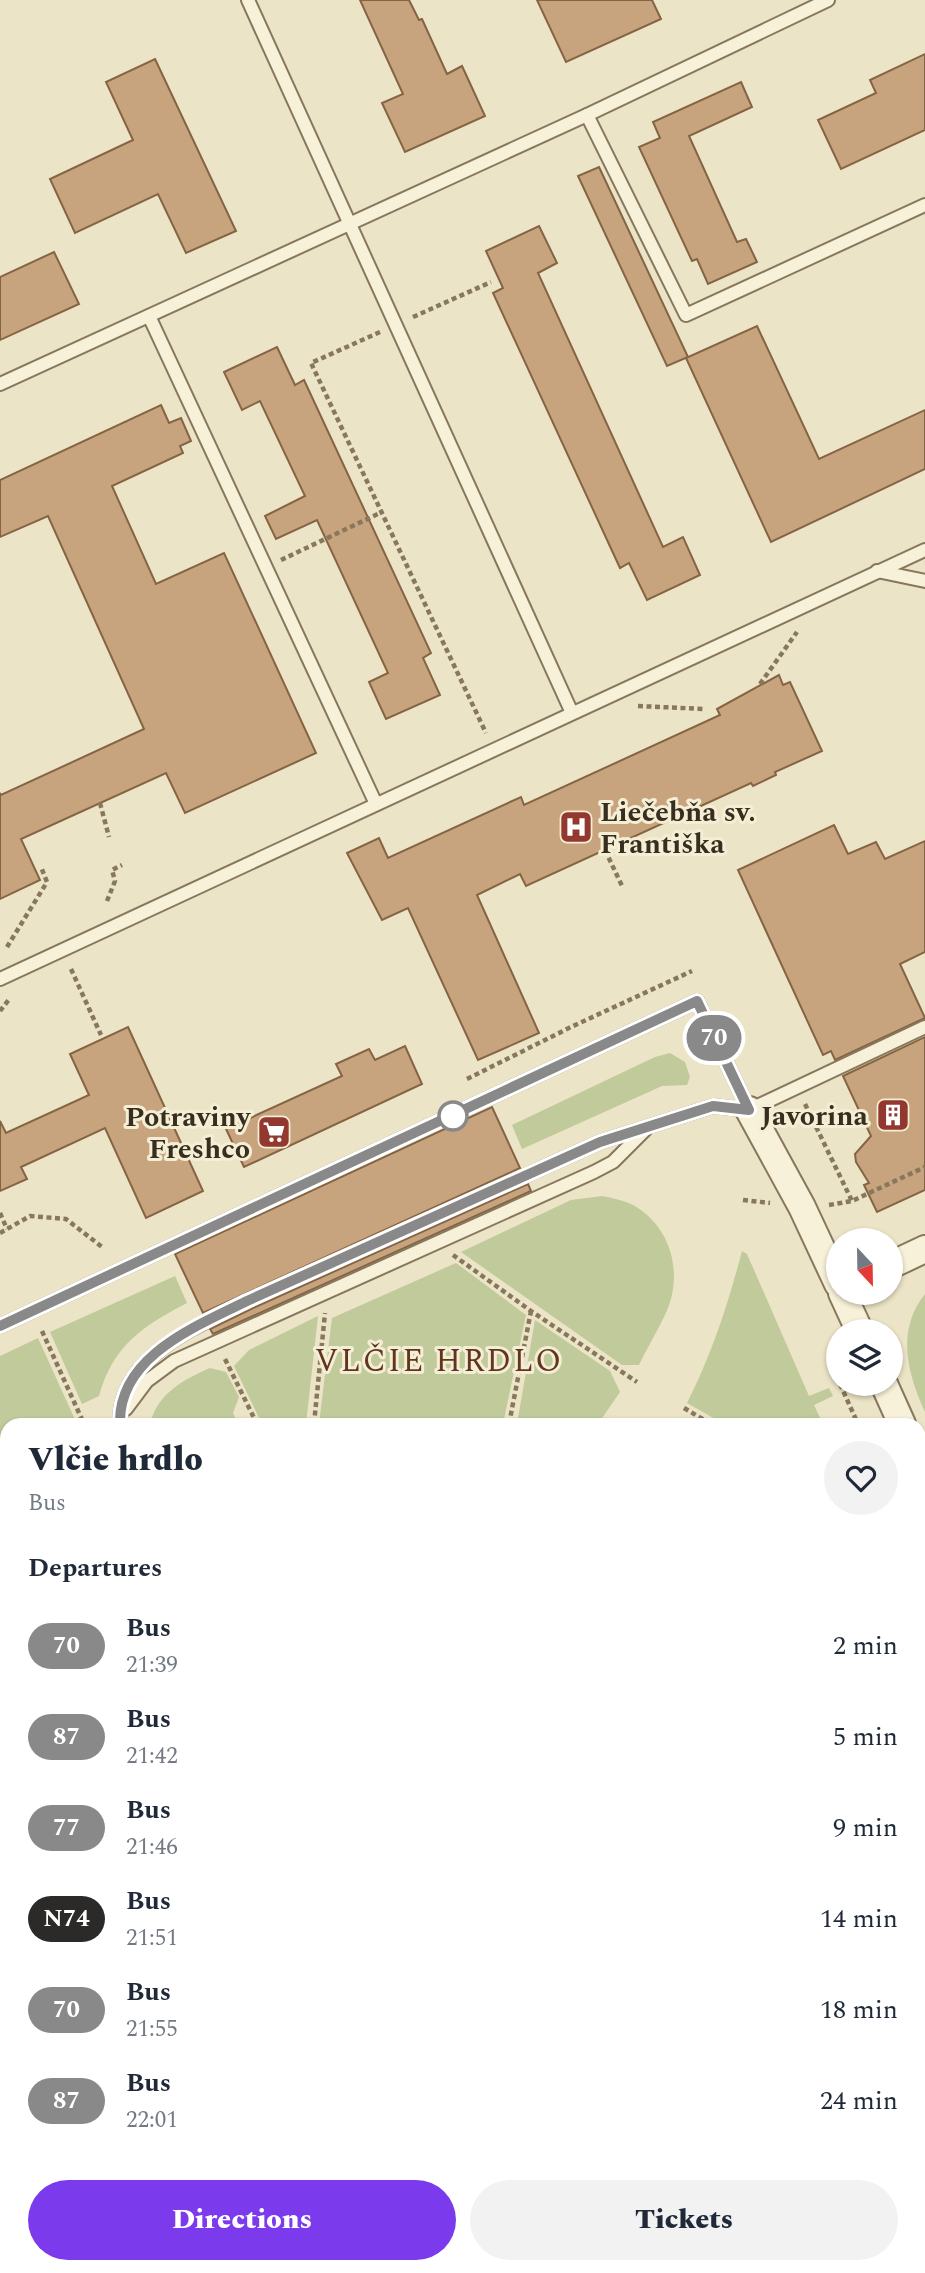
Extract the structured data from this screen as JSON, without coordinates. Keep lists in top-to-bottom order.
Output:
{
  "districts": ["VLČIE HRDLO"],
  "places": {
    "hospital": ["Liečebňa sv. Františka"],
    "building": ["Javorina"],
    "supermarket": ["Potraviny Freshco"]
  },
  "lines": ["bus line 70"],
  "north": "bottom",
  "page": {
    "on_map": "70",
    "heading": [
      ["Vlčie hrdlo", "Bus"],
      "Departures"
    ],
    "list": [
      {
        "mark": "70",
        "name": "Bus",
        "note": "21:39",
        "value": "2 min"
      },
      {
        "mark": "87",
        "name": "Bus",
        "note": "21:42",
        "value": "5 min"
      },
      {
        "mark": "77",
        "name": "Bus",
        "note": "21:46",
        "value": "9 min"
      },
      {
        "mark": "N74",
        "name": "Bus",
        "note": "21:51",
        "value": "14 min"
      },
      {
        "mark": "70",
        "name": "Bus",
        "note": "21:55",
        "value": "18 min"
      },
      {
        "mark": "87",
        "name": "Bus",
        "note": "22:01",
        "value": "24 min"
      }
    ],
    "buttons": ["Directions", "Tickets"]
  }
}
